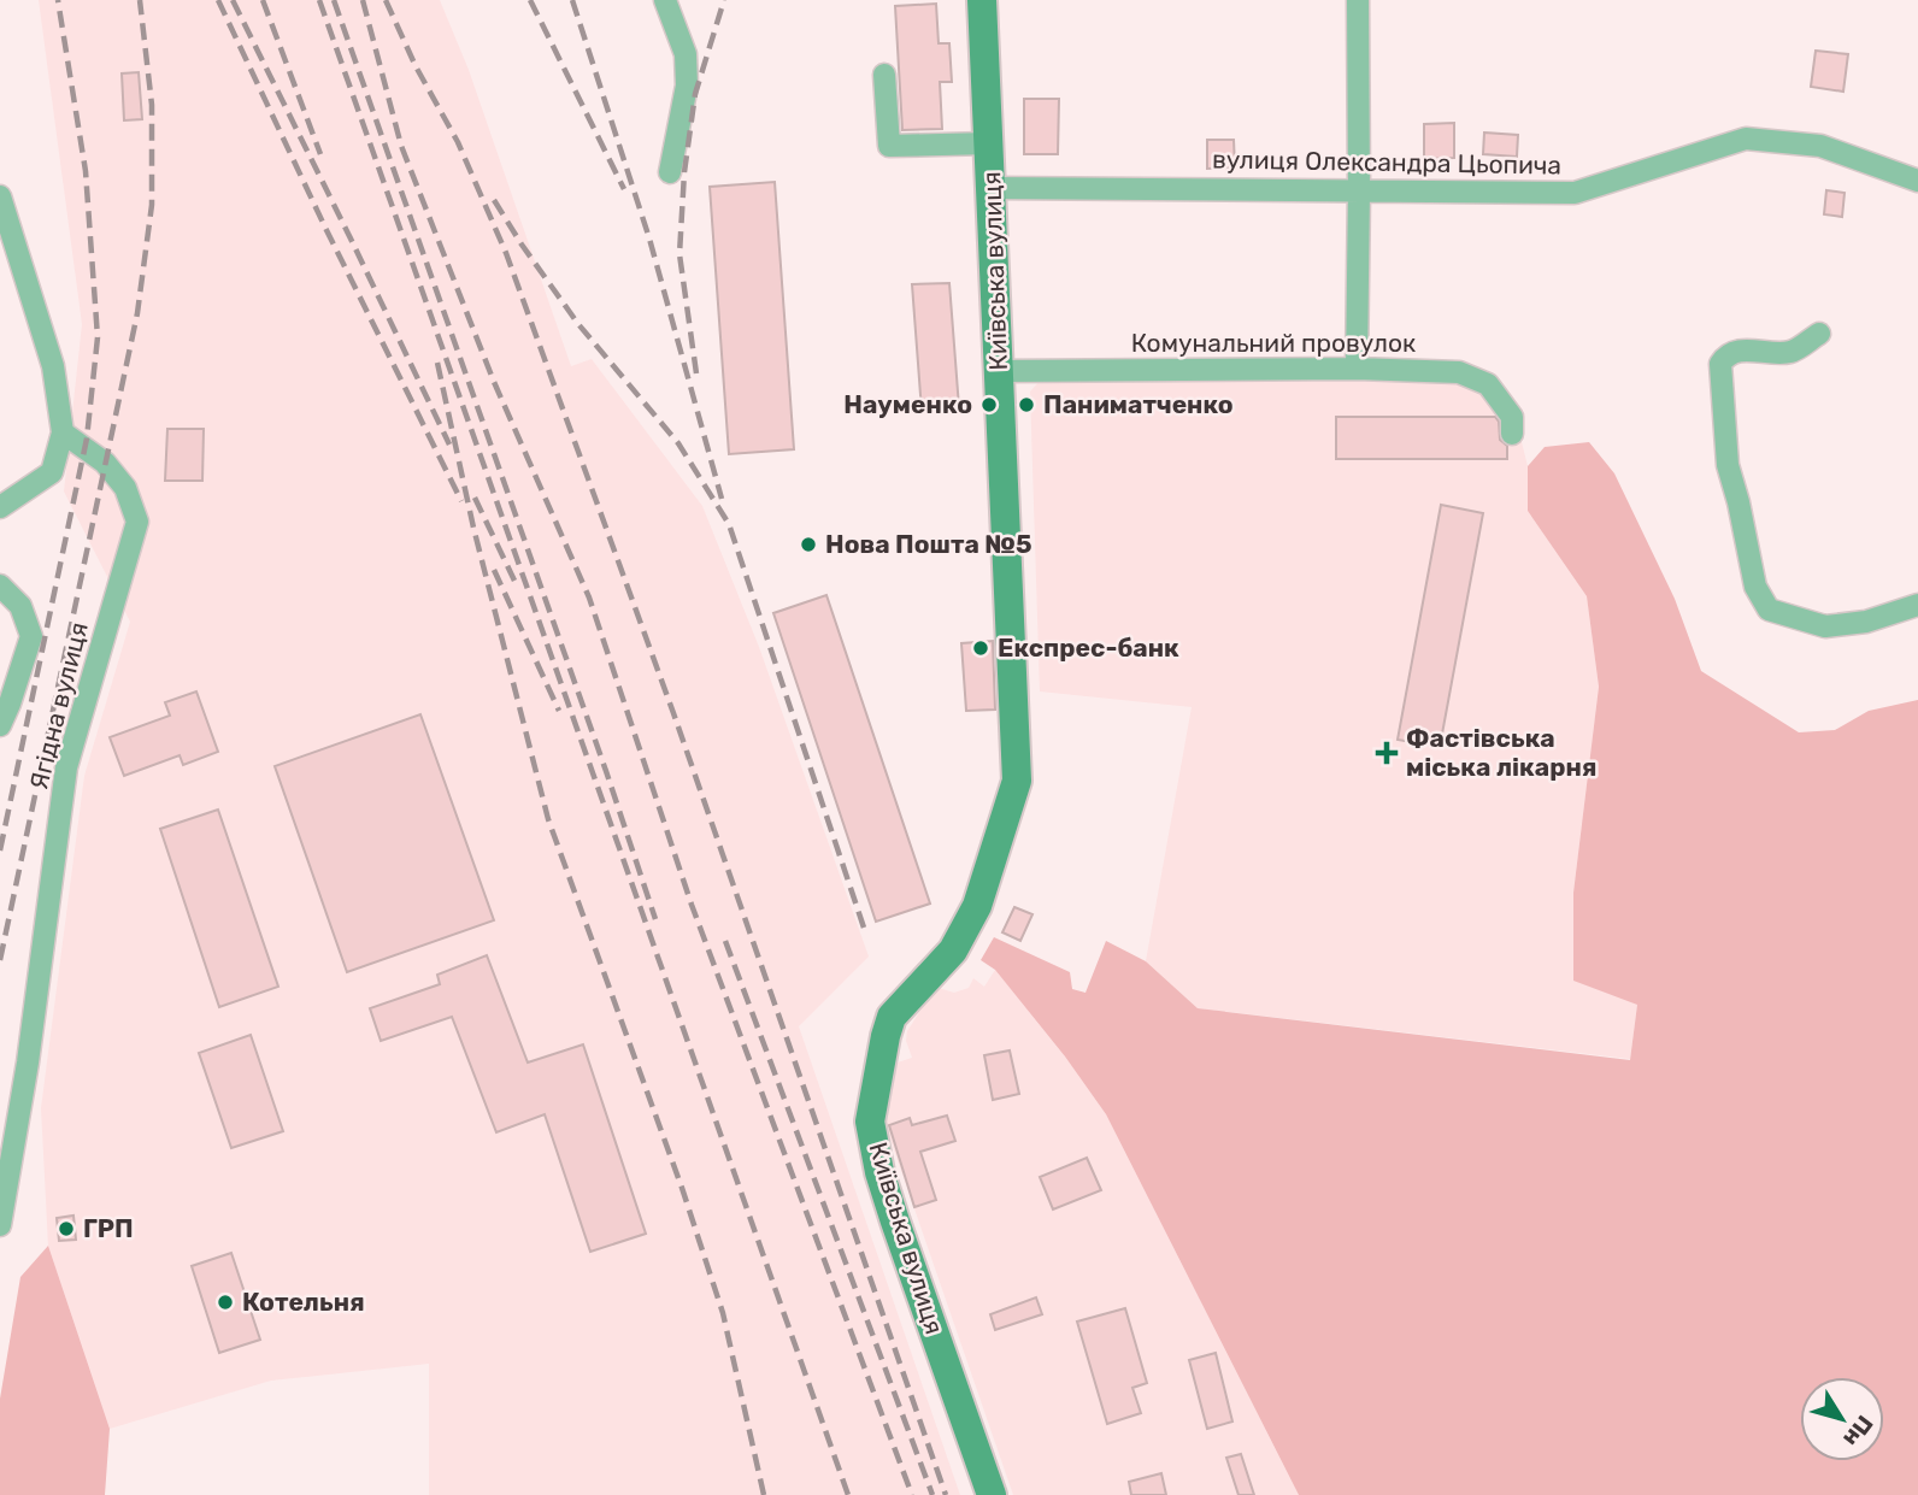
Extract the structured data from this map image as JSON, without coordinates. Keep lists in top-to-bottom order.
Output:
{
  "streets": {
    "main road": ["Київська вулиця"],
    "street": ["вулиця Олександра Цьопича", "Комунальний провулок", "Ягідна вулиця"]
  },
  "crossings": [
    ["вулиця Олександра Цьопича", "Київська вулиця"],
    ["Київська вулиця", "Комунальний провулок"]
  ],
  "places": {
    "other": [
      "Науменко",
      "Паниматченко",
      "Нова Пошта №5",
      "Експрес-банк",
      "ГРП",
      "Котельня"
    ],
    "health": ["Фастівська міська лікарня"]
  },
  "north": "bottom right"
}
